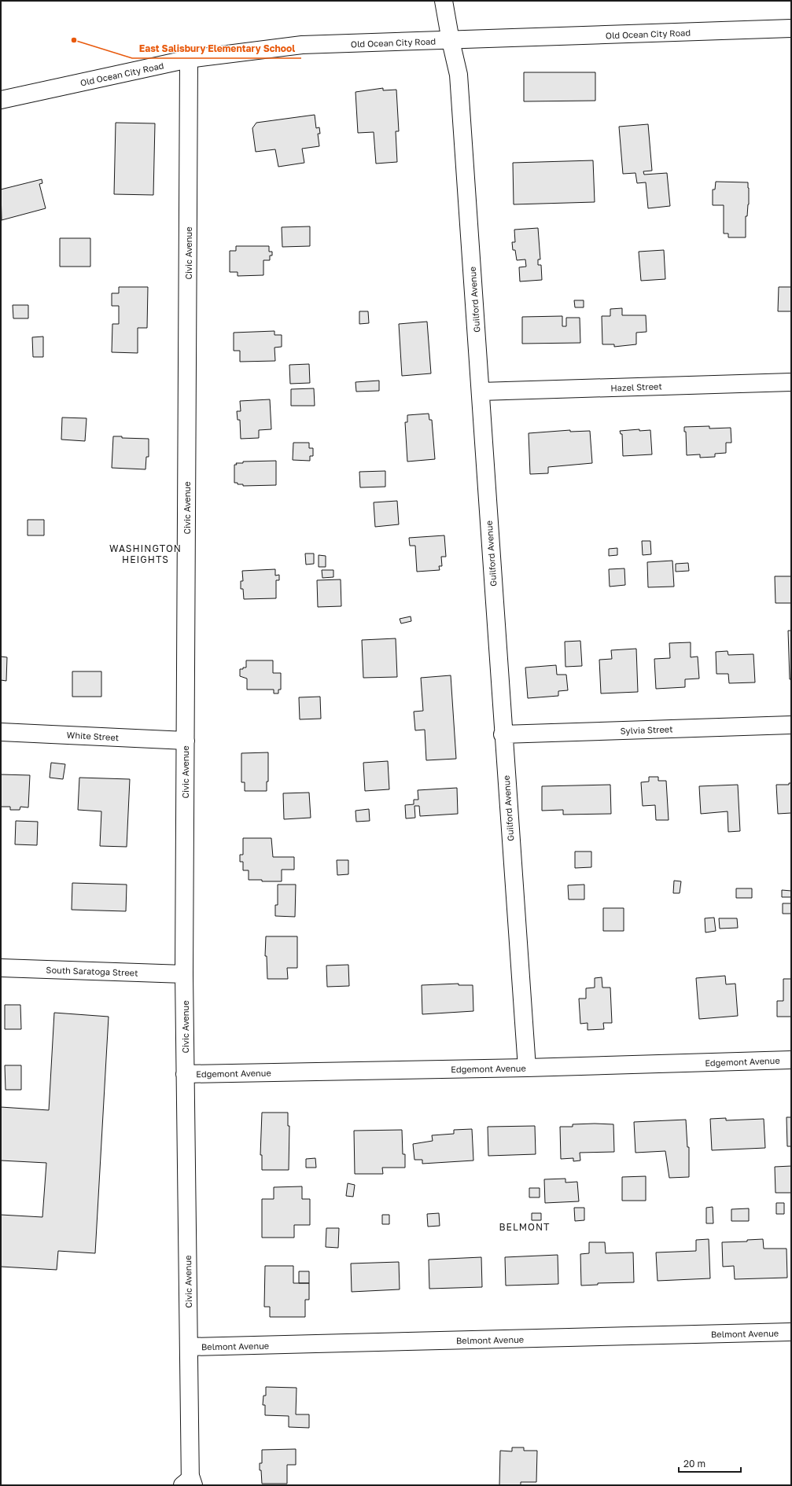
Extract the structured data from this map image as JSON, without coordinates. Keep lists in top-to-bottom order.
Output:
{
  "streets": {
    "street": [
      "Old Ocean City Road",
      "Civic Avenue",
      "Guilford Avenue",
      "Hazel Street",
      "Sylvia Street",
      "White Street",
      "South Saratoga Street",
      "Edgemont Avenue",
      "Belmont Avenue"
    ]
  },
  "crossings": [
    ["Old Ocean City Road", "Civic Avenue"],
    ["Old Ocean City Road", "Guilford Avenue"],
    ["Civic Avenue", "White Street"],
    ["Civic Avenue", "South Saratoga Street"],
    ["Civic Avenue", "Edgemont Avenue"],
    ["Civic Avenue", "Belmont Avenue"],
    ["Guilford Avenue", "Hazel Street"],
    ["Guilford Avenue", "Sylvia Street"],
    ["Guilford Avenue", "Edgemont Avenue"]
  ],
  "districts": ["WASHINGTON HEIGHTS", "BELMONT"],
  "places": ["East Salisbury Elementary School"],
  "scale_bar": "20 m"
}
